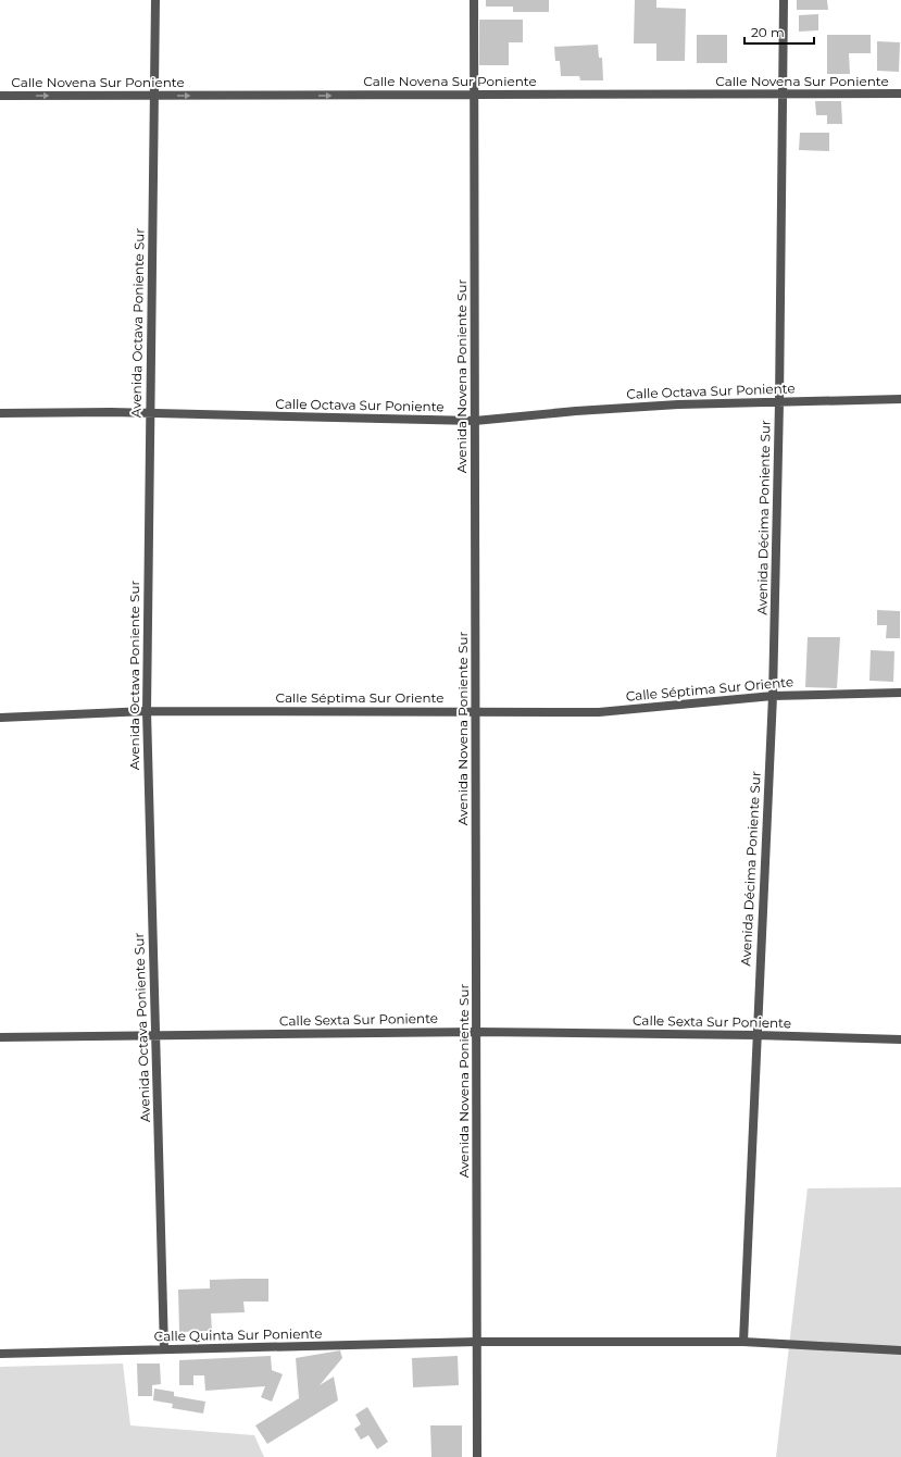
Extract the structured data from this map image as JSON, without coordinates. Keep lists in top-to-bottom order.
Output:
{
  "streets": {
    "street": [
      "Calle Novena Sur Poniente",
      "Avenida Octava Poniente Sur",
      "Avenida Novena Poniente Sur",
      "Calle Octava Sur Poniente",
      "Avenida Décima Poniente Sur",
      "Calle Séptima Sur Oriente",
      "Calle Sexta Sur Poniente",
      "Calle Quinta Sur Poniente"
    ]
  },
  "crossings": [
    ["Calle Novena Sur Poniente", "Avenida Octava Poniente Sur"],
    ["Calle Novena Sur Poniente", "Avenida Novena Poniente Sur"],
    ["Calle Novena Sur Poniente", "Avenida Décima Poniente Sur"],
    ["Avenida Octava Poniente Sur", "Calle Octava Sur Poniente"],
    ["Avenida Octava Poniente Sur", "Calle Séptima Sur Oriente"],
    ["Avenida Octava Poniente Sur", "Calle Sexta Sur Poniente"],
    ["Avenida Octava Poniente Sur", "Calle Quinta Sur Poniente"],
    ["Avenida Novena Poniente Sur", "Calle Octava Sur Poniente"],
    ["Avenida Novena Poniente Sur", "Calle Séptima Sur Oriente"],
    ["Avenida Novena Poniente Sur", "Calle Sexta Sur Poniente"],
    ["Avenida Novena Poniente Sur", "Calle Quinta Sur Poniente"],
    ["Calle Octava Sur Poniente", "Avenida Décima Poniente Sur"],
    ["Avenida Décima Poniente Sur", "Calle Séptima Sur Oriente"],
    ["Avenida Décima Poniente Sur", "Calle Sexta Sur Poniente"],
    ["Avenida Décima Poniente Sur", "Calle Quinta Sur Poniente"]
  ],
  "one_way": ["Calle Novena Sur Poniente"],
  "scale_bar": "20 m"
}
